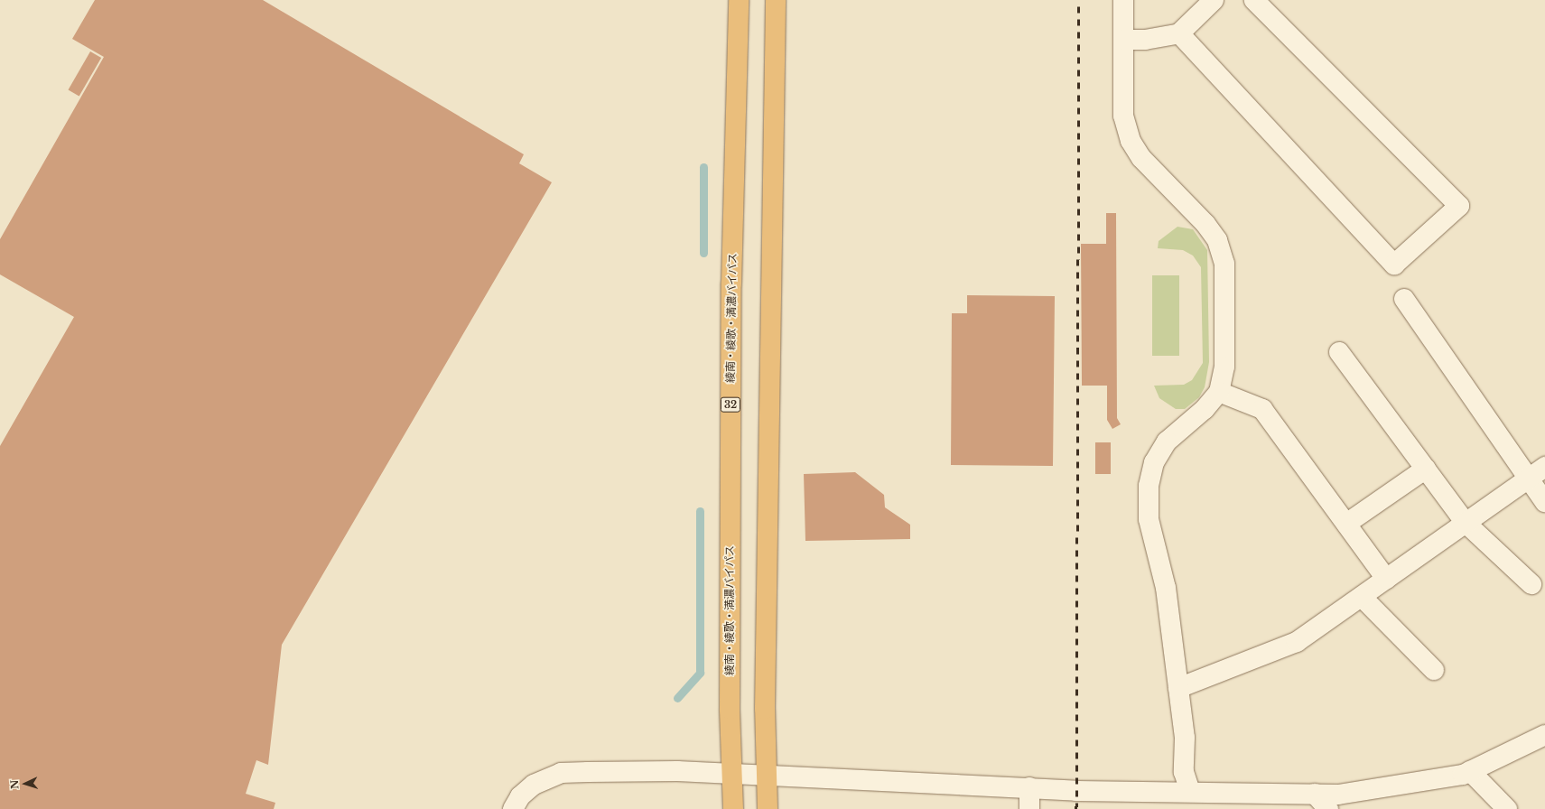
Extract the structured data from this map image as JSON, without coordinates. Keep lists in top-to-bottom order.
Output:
{
  "streets": {
    "highway": ["綾南・綾歌・満濃バイパス", "32"]
  },
  "north": "left"
}
